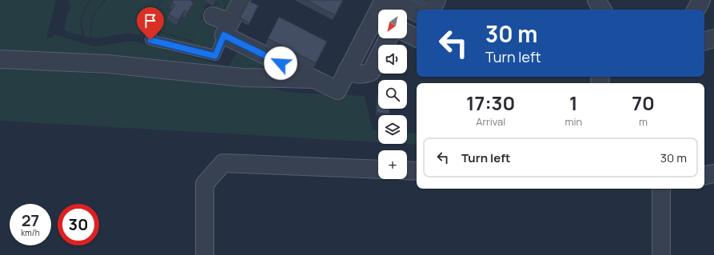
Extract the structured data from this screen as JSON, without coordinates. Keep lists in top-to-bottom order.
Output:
{
  "north": "bottom left",
  "page": {
    "map_buttons": "+",
    "turn": ["30 m", "Turn left"],
    "eta": [
      "17:30",
      "Arrival",
      "1",
      "min",
      "70",
      "m"
    ],
    "list": [
      {
        "name": "Turn left",
        "value": "30 m"
      }
    ],
    "speed": "27 km/h",
    "limit": "30"
  }
}
